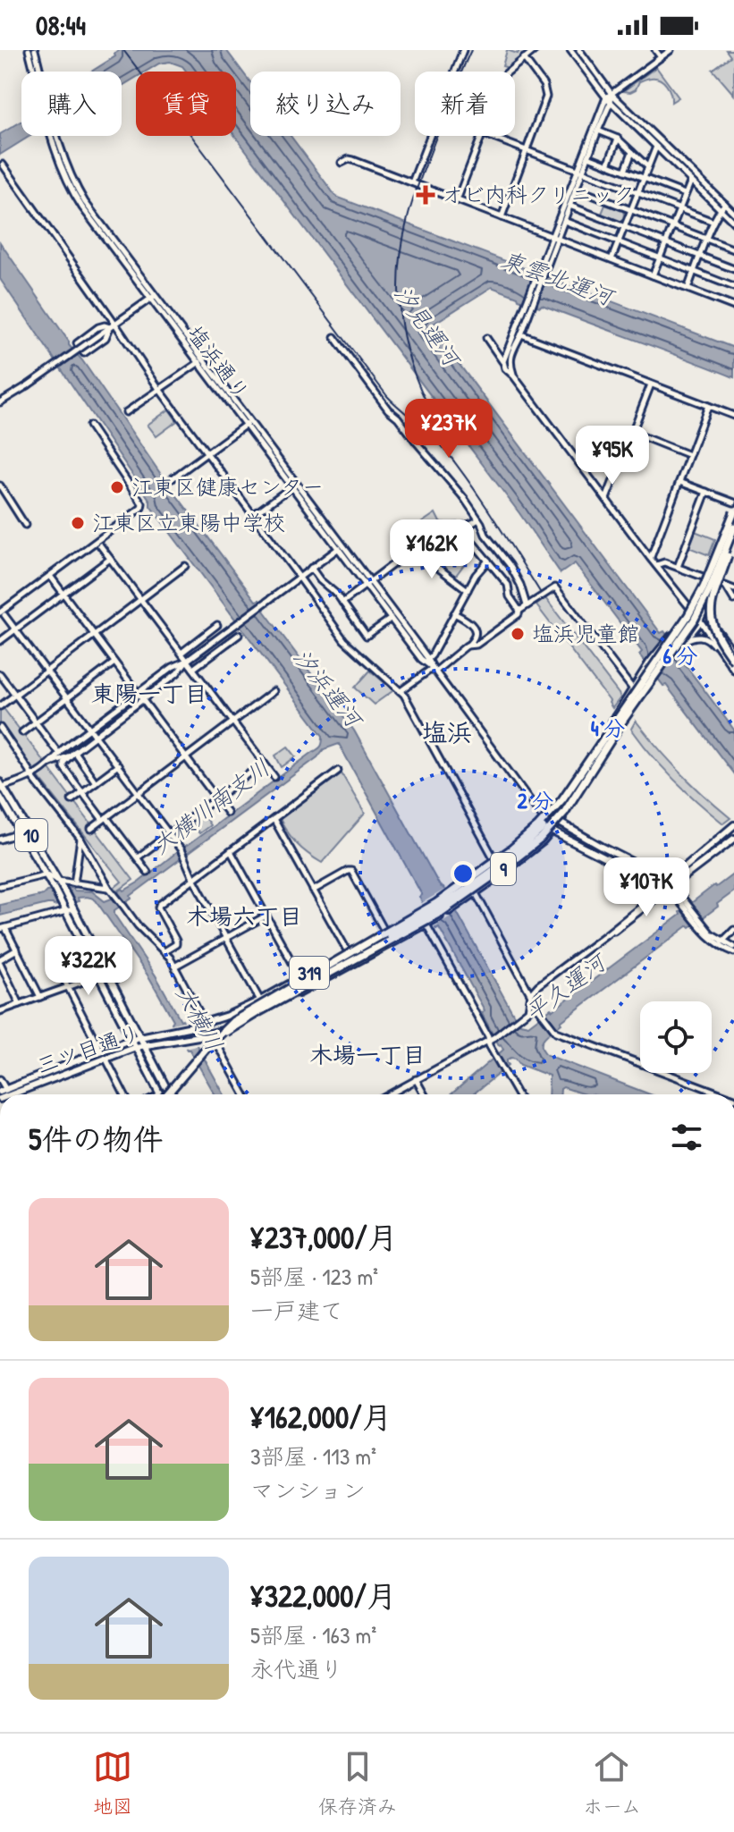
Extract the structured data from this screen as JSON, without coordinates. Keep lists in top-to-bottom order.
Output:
{
  "streets": {
    "highway": ["9"],
    "main road": ["10", "319", "三ツ目通り"],
    "street": ["塩浜通り"]
  },
  "crossings": [
    ["塩浜通り", "三ツ目通り"],
    ["10", "三ツ目通り"],
    ["9", "三ツ目通り"]
  ],
  "districts": [
    "東陽一丁目",
    "塩浜",
    "木場六丁目",
    "木場一丁目"
  ],
  "water": [
    "東雲北運河",
    "汐見運河",
    "汐浜運河",
    "大横川南支川",
    "平久運河",
    "大横川"
  ],
  "places": {
    "health": ["オビ内科クリニック"],
    "other": ["江東区健康センター", "江東区立東陽中学校", "塩浜児童館"]
  },
  "page": {
    "status": "08:44",
    "chip": [
      "購入",
      "賃貸",
      "絞り込み",
      "新着"
    ],
    "price": [
      "¥237K",
      "¥95K",
      "¥162K",
      "¥107K",
      "¥322K"
    ],
    "heading": "5件の物件",
    "list": [
      {
        "name": "¥237,000/月",
        "note": "5部屋 · 123 m² · 一戸建て"
      },
      {
        "name": "¥162,000/月",
        "note": "3部屋 · 113 m² · マンション"
      },
      {
        "name": "¥322,000/月",
        "note": "5部屋 · 163 m² · 永代通り"
      }
    ],
    "tabs": ["地図", "保存済み", "ホーム"]
  },
  "rings": ["6 分", "4 分", "2 分"]
}
